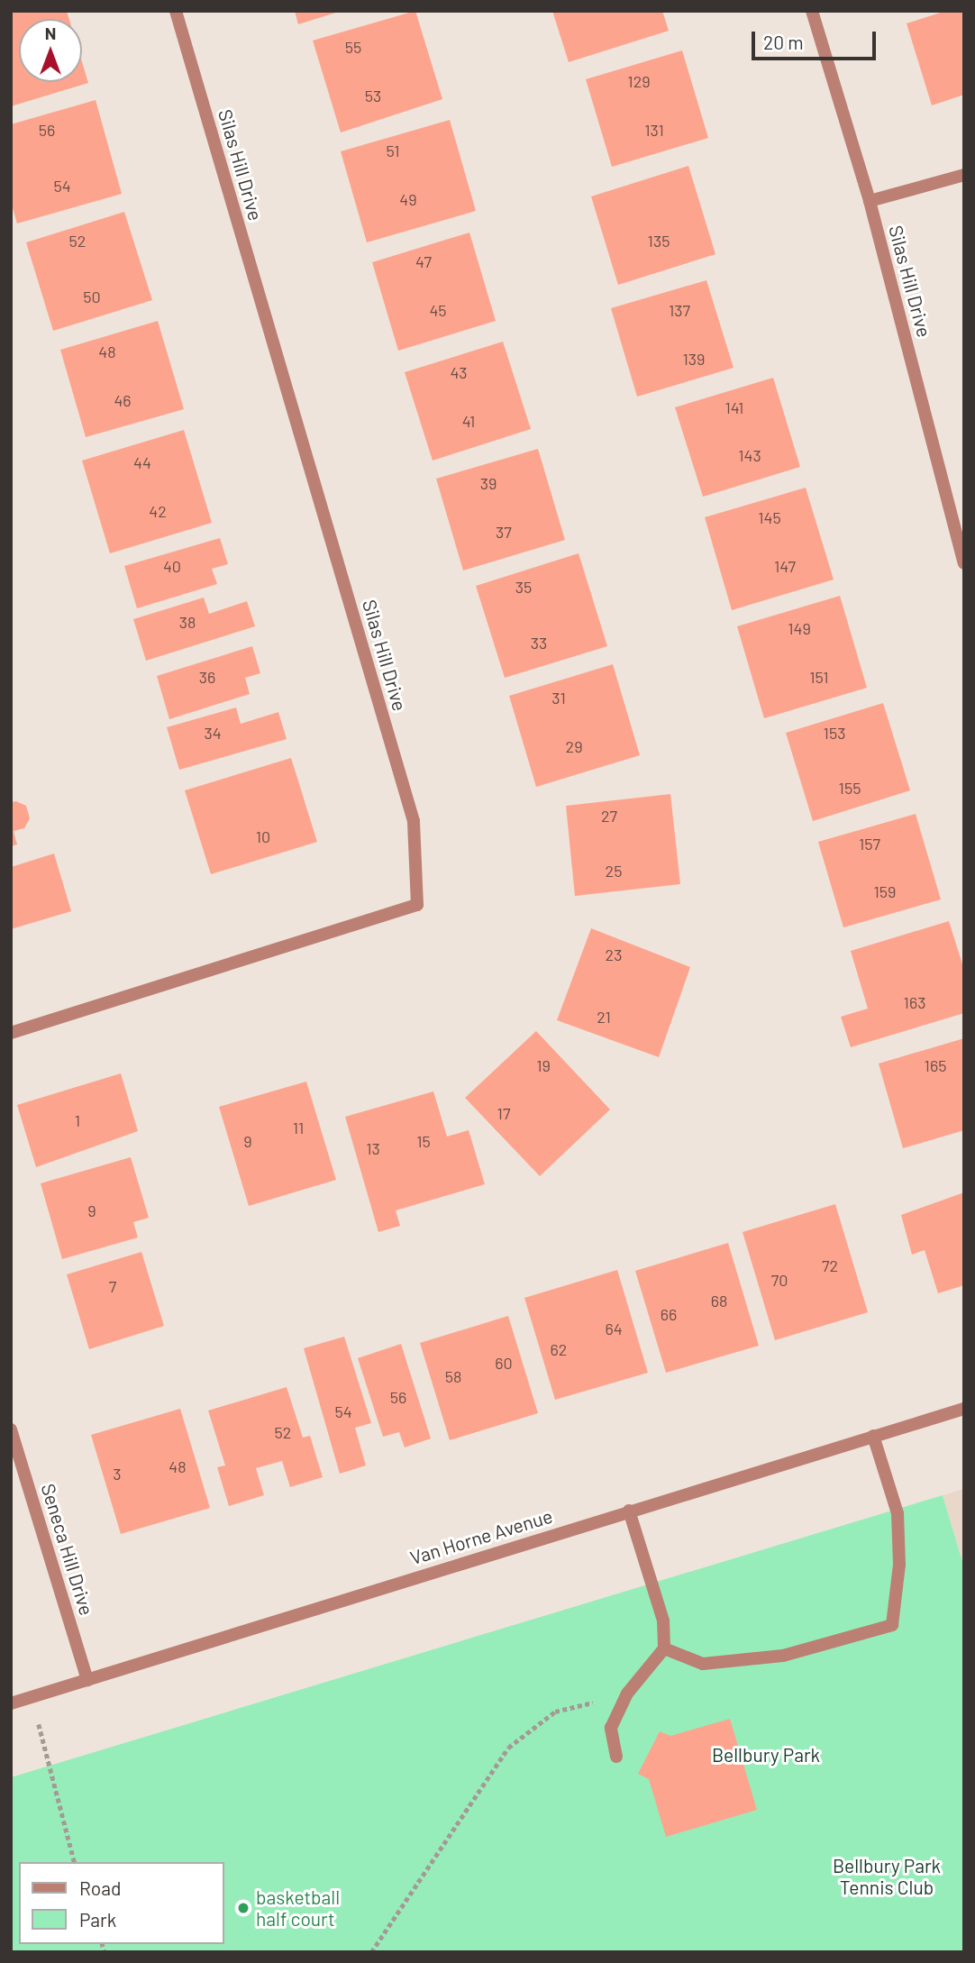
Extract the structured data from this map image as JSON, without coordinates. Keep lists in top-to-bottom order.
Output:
{
  "streets": {
    "street": ["Silas Hill Drive", "Van Horne Avenue", "Seneca Hill Drive"]
  },
  "crossings": [
    ["Van Horne Avenue", "Seneca Hill Drive"]
  ],
  "parks": ["Bellbury Park", "Bellbury Park Tennis Club"],
  "places": ["basketball half court"],
  "house_numbers": [
    "55",
    "129",
    "53",
    "56",
    "131",
    "51",
    "54",
    "49",
    "52",
    "135",
    "47",
    "50",
    "45",
    "137",
    "48",
    "139",
    "43",
    "46",
    "141",
    "41",
    "143",
    "44",
    "39",
    "42",
    "145",
    "37",
    "40",
    "147",
    "35",
    "38",
    "149",
    "33",
    "36",
    "151",
    "31",
    "34",
    "153",
    "29",
    "155",
    "27",
    "10",
    "157",
    "25",
    "159",
    "23",
    "163",
    "21",
    "19",
    "165",
    "17",
    "1",
    "11",
    "9",
    "15",
    "13",
    "9",
    "72",
    "70",
    "7",
    "68",
    "66",
    "64",
    "62",
    "60",
    "58",
    "56",
    "54",
    "52",
    "48",
    "3"
  ],
  "legend": ["Road", "Park"],
  "scale_bar": "20 m",
  "north": "top"
}
